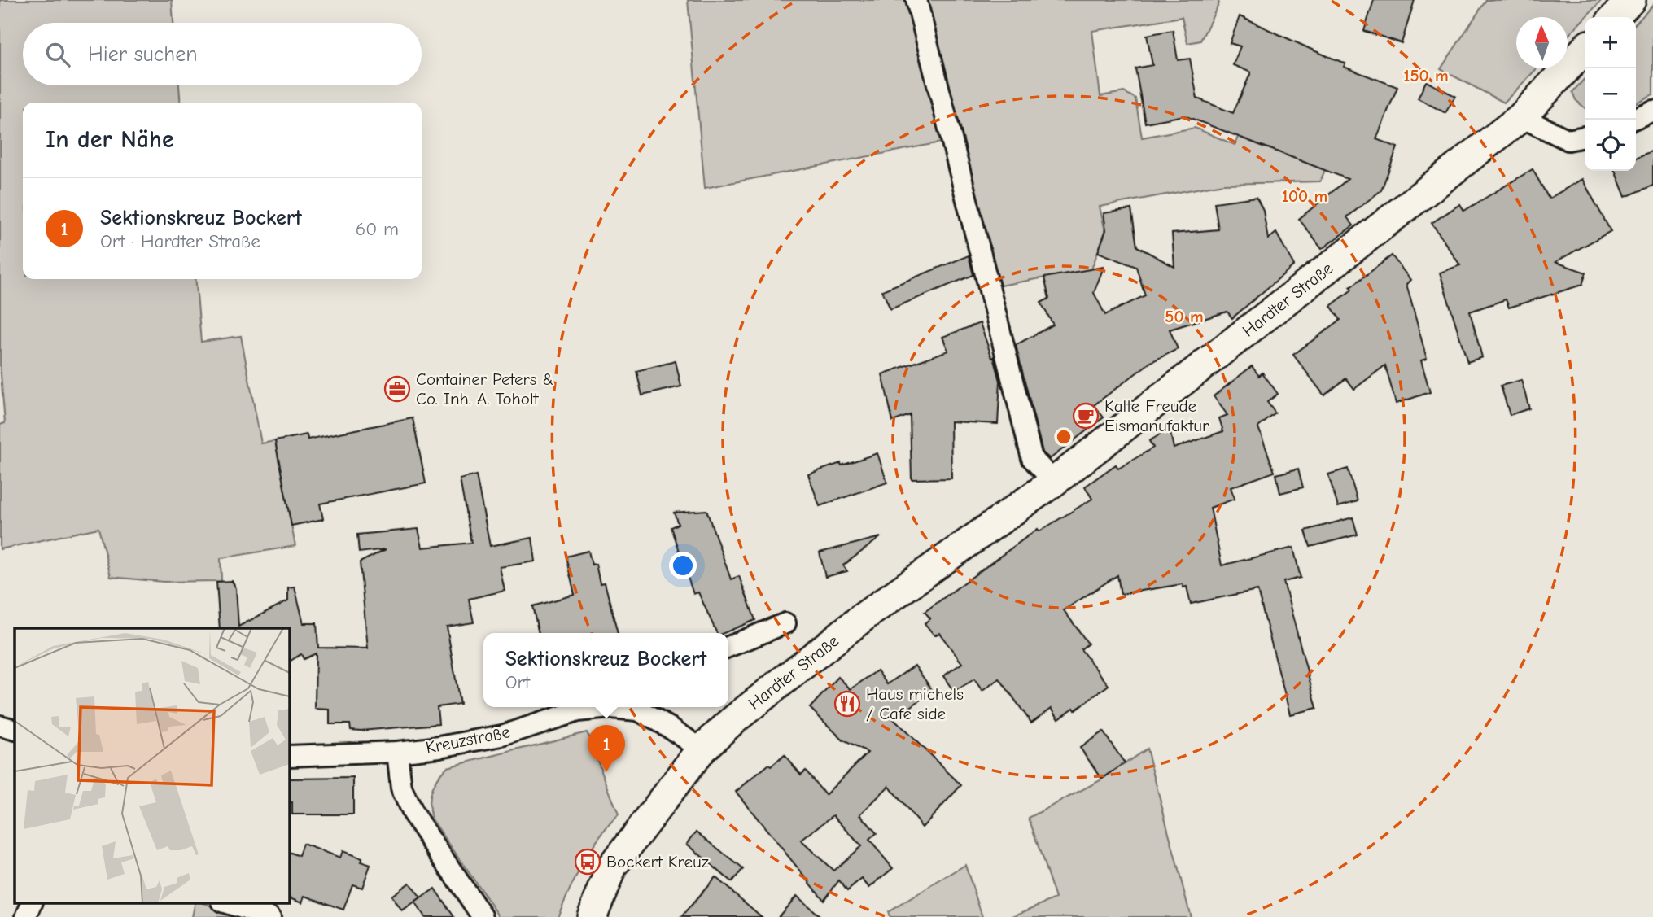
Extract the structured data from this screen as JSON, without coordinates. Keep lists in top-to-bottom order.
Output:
{
  "streets": {
    "main road": ["Hardter Straße"],
    "street": ["Kreuzstraße"]
  },
  "crossings": [
    ["Hardter Straße", "Kreuzstraße"]
  ],
  "places": {
    "office": ["Container Peters & Co. Inh. A. Toholt"],
    "cafe": ["Kalte Freude Eismanufaktur"],
    "restaurant": ["Haus michels / Cafe side"],
    "bus stop": ["Bockert Kreuz"]
  },
  "north": "top",
  "page": {
    "map_buttons": ["+", "−"],
    "search": "Hier suchen",
    "heading": "In der Nähe",
    "list": [
      {
        "mark": "1",
        "name": "Sektionskreuz Bockert",
        "note": "Ort · Hardter Straße",
        "value": "60 m"
      }
    ],
    "popup": ["Sektionskreuz Bockert", "Ort"],
    "pins": "1"
  },
  "rings": ["150 m", "100 m", "50 m"]
}
